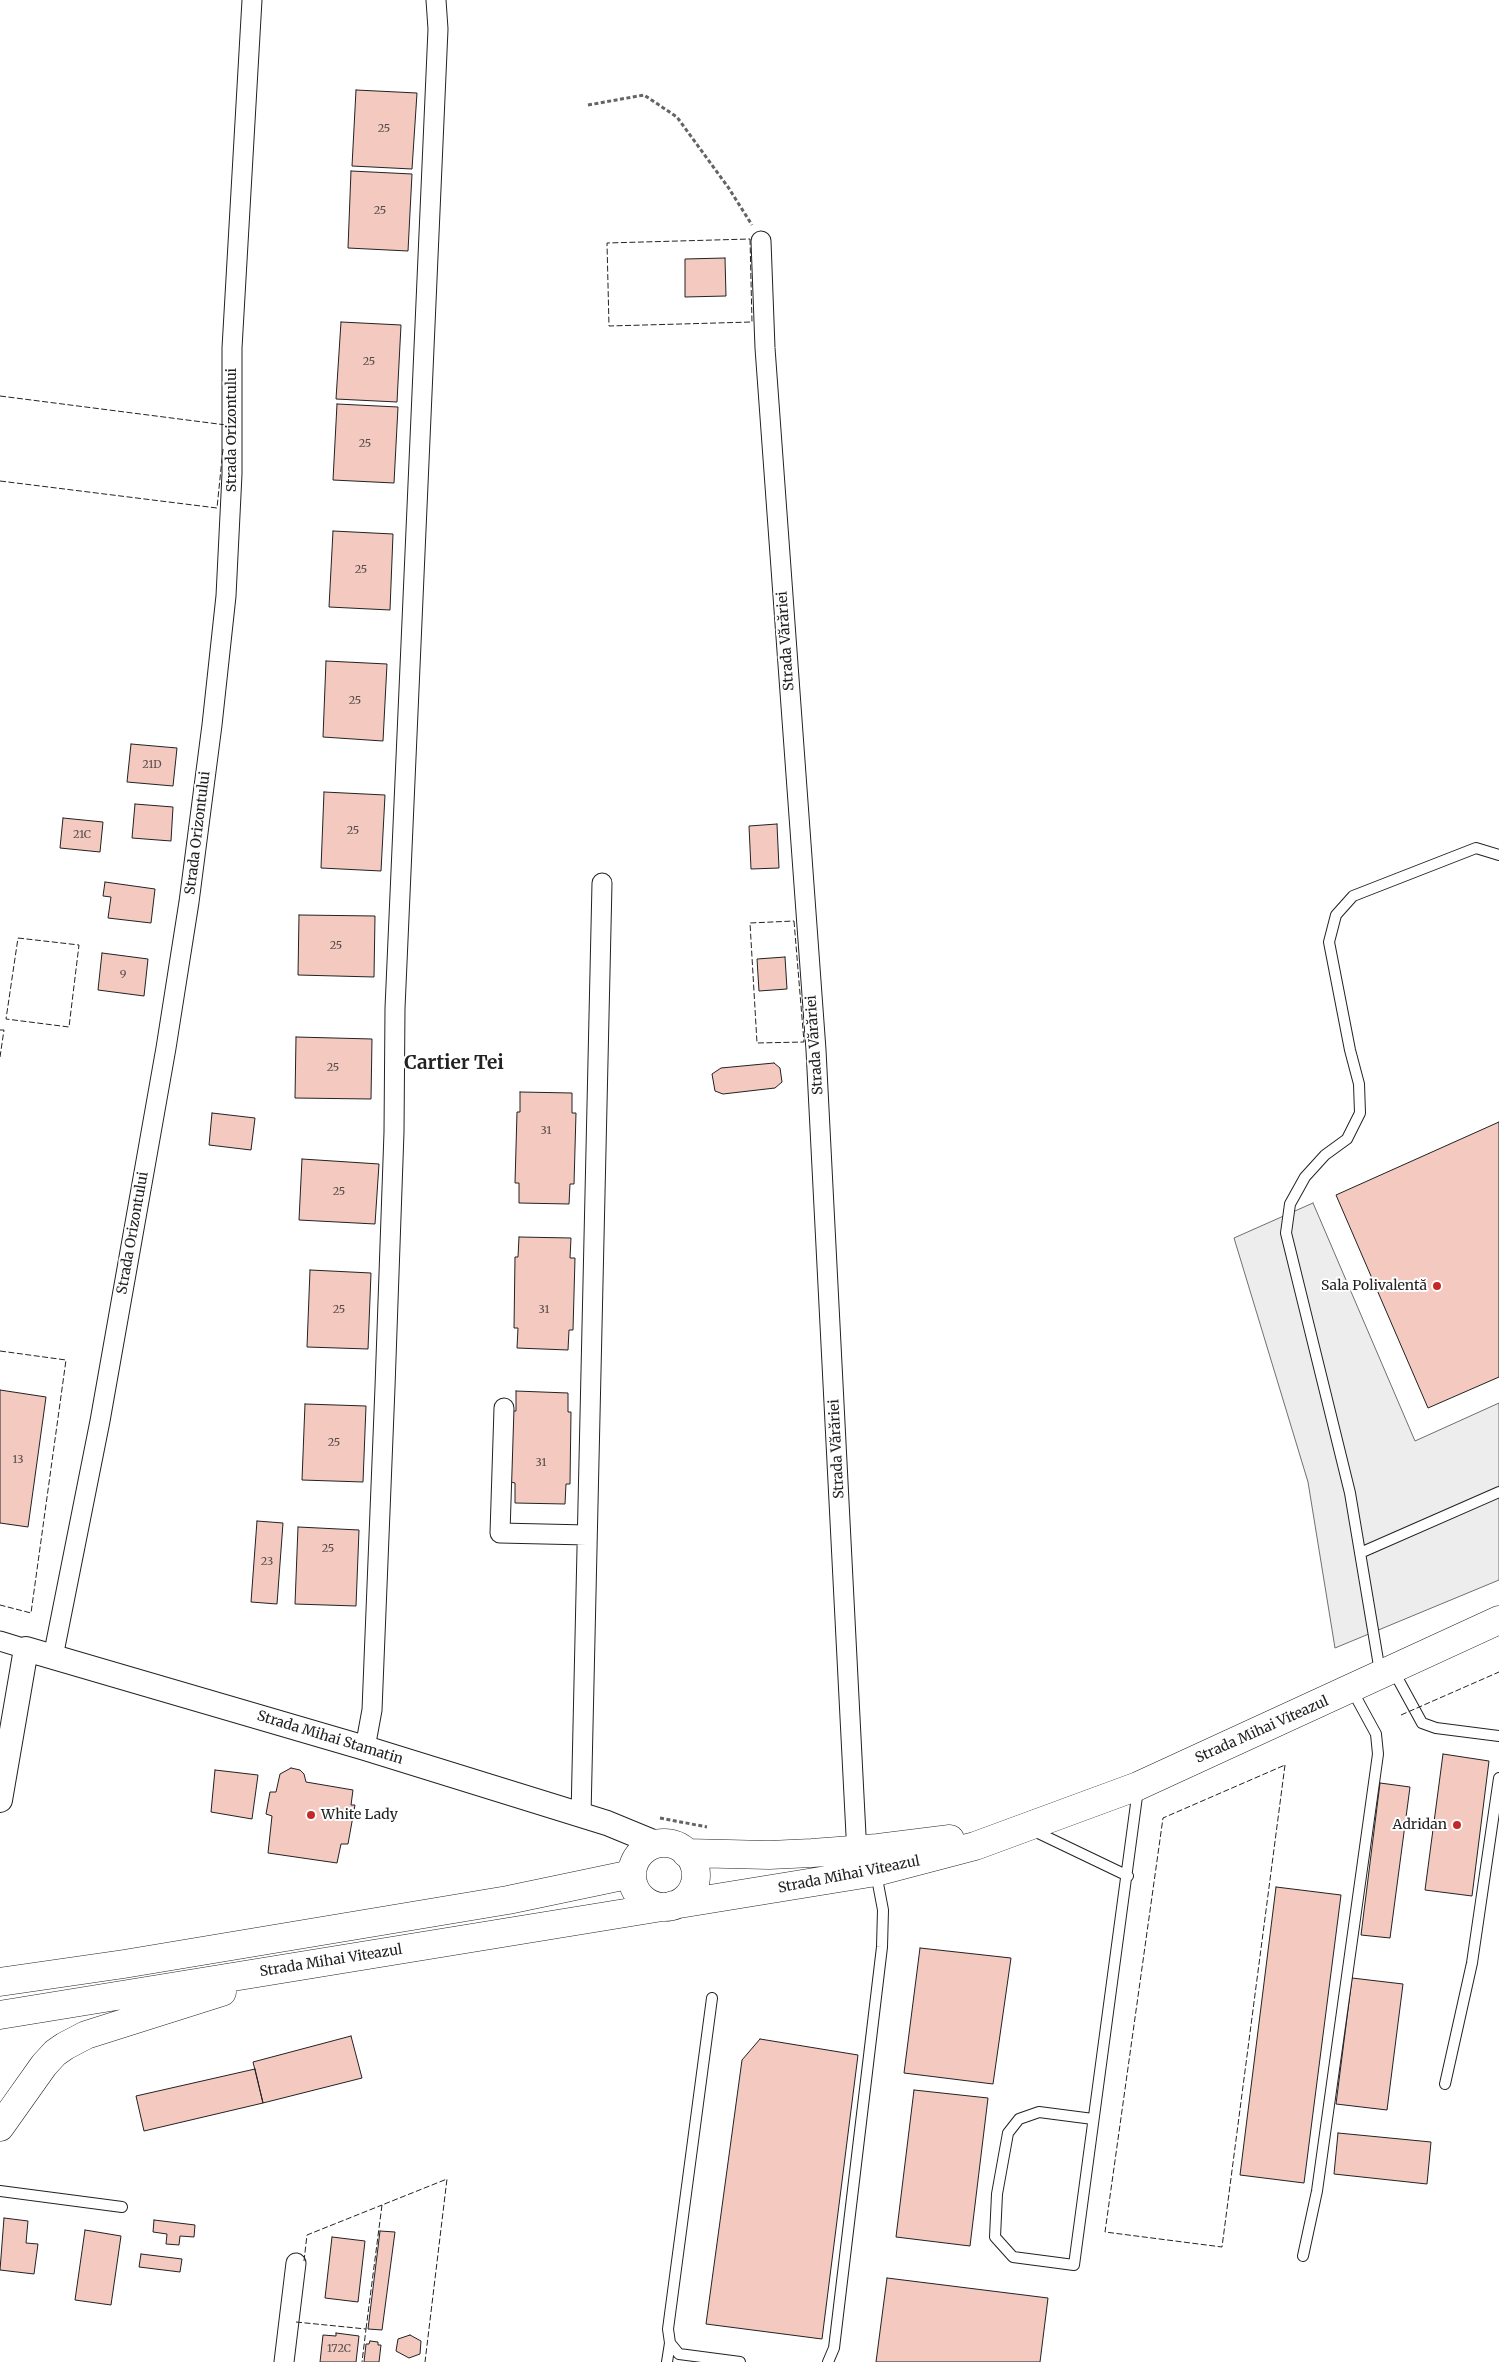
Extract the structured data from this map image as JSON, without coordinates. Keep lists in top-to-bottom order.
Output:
{
  "streets": {
    "main road": ["Strada Mihai Viteazul"],
    "street": ["Strada Orizontului", "Strada Vărăriei", "Strada Mihai Stamatin"]
  },
  "crossings": [
    ["Strada Orizontului", "Strada Mihai Stamatin"],
    ["Strada Vărăriei", "Strada Mihai Viteazul"],
    ["Strada Mihai Viteazul", "Strada Mihai Stamatin"]
  ],
  "districts": ["Cartier Tei"],
  "places": ["Sala Polivalentă", "White Lady", "Adridan"],
  "house_numbers": [
    "25",
    "25",
    "25",
    "25",
    "25",
    "25",
    "21D",
    "25",
    "21C",
    "25",
    "9",
    "25",
    "31",
    "25",
    "25",
    "31",
    "25",
    "13",
    "31",
    "25",
    "23",
    "172C"
  ]
}
